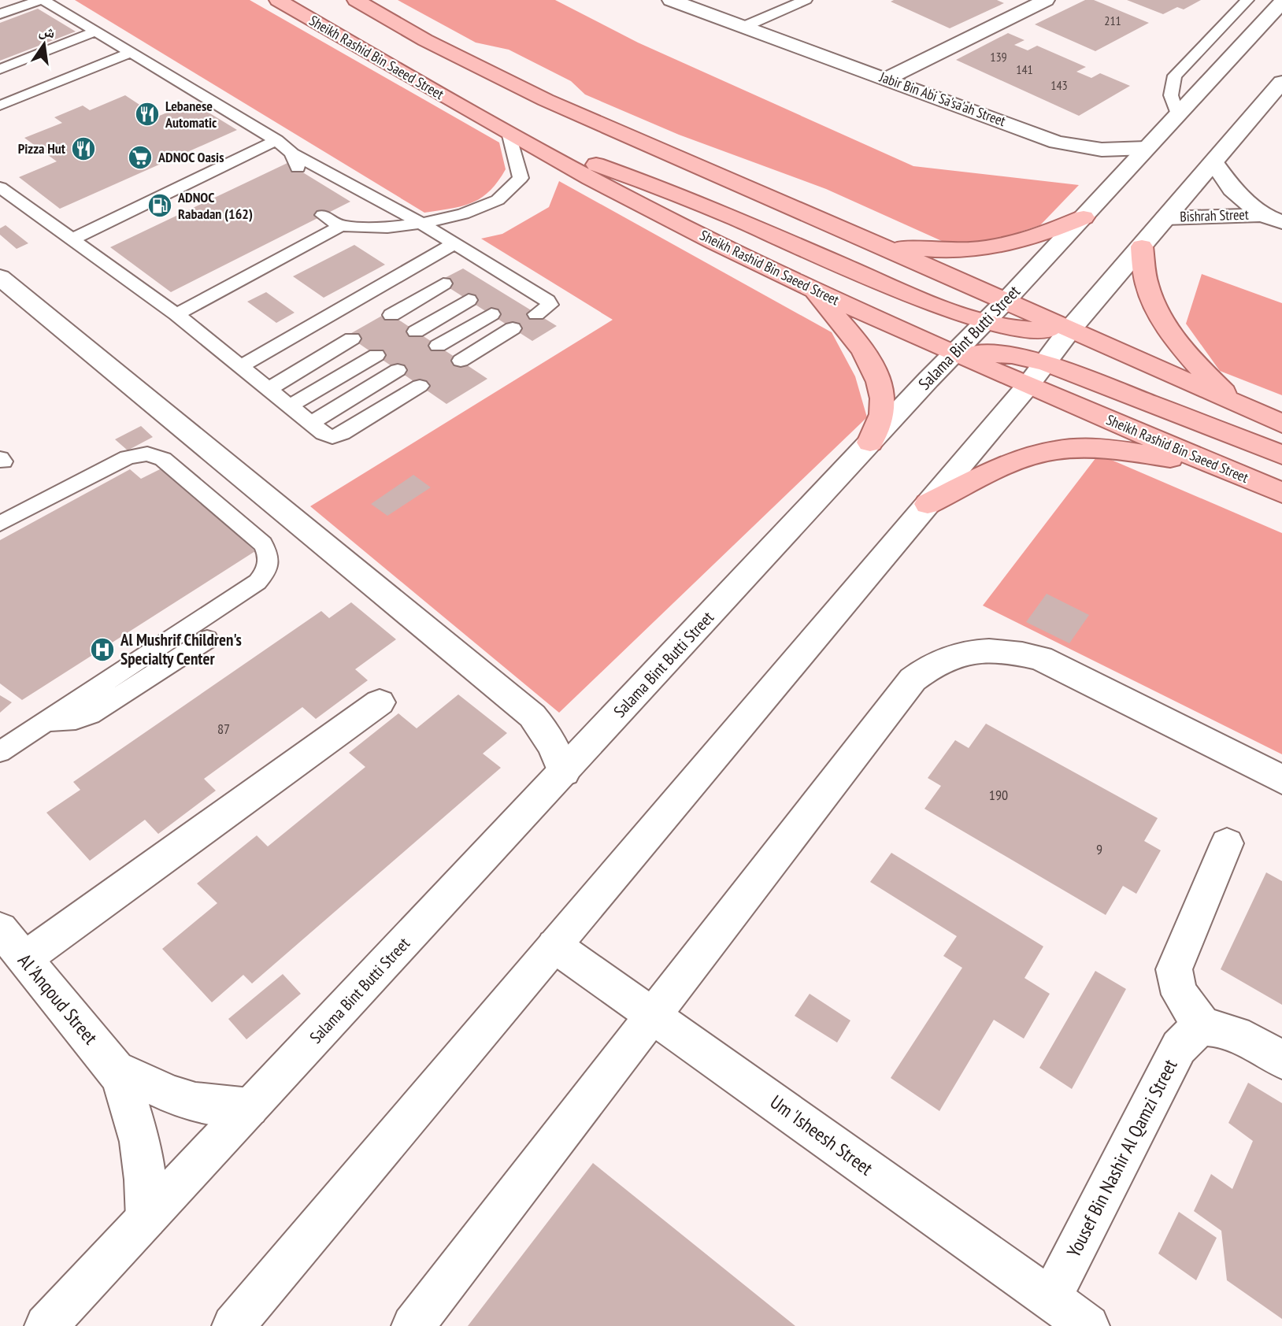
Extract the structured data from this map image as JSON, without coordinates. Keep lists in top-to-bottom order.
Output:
{
  "streets": {
    "main road": ["Sheikh Rashid Bin Saeed Street"],
    "street": [
      "Jabir Bin Abi Sa'sa'ah Street",
      "Bishrah Street",
      "Salama Bint Butti Street",
      "Al 'Anqoud Street",
      "Um 'Isheesh Street",
      "Yousef Bin Nashir Al Qamzi Street"
    ]
  },
  "crossings": [
    ["Sheikh Rashid Bin Saeed Street", "Salama Bint Butti Street"],
    ["Jabir Bin Abi Sa'sa'ah Street", "Salama Bint Butti Street"],
    ["Salama Bint Butti Street", "Al 'Anqoud Street"],
    ["Um 'Isheesh Street", "Yousef Bin Nashir Al Qamzi Street"]
  ],
  "places": {
    "restaurant": ["Lebanese Automatic", "Pizza Hut"],
    "supermarket": ["ADNOC Oasis"],
    "fuel station": ["ADNOC Rabadan (162)"],
    "hospital": ["Al Mushrif Children's Specialty Center"]
  },
  "house_numbers": [
    "211",
    "139",
    "141",
    "143",
    "87",
    "190",
    "9"
  ],
  "north": "top"
}
